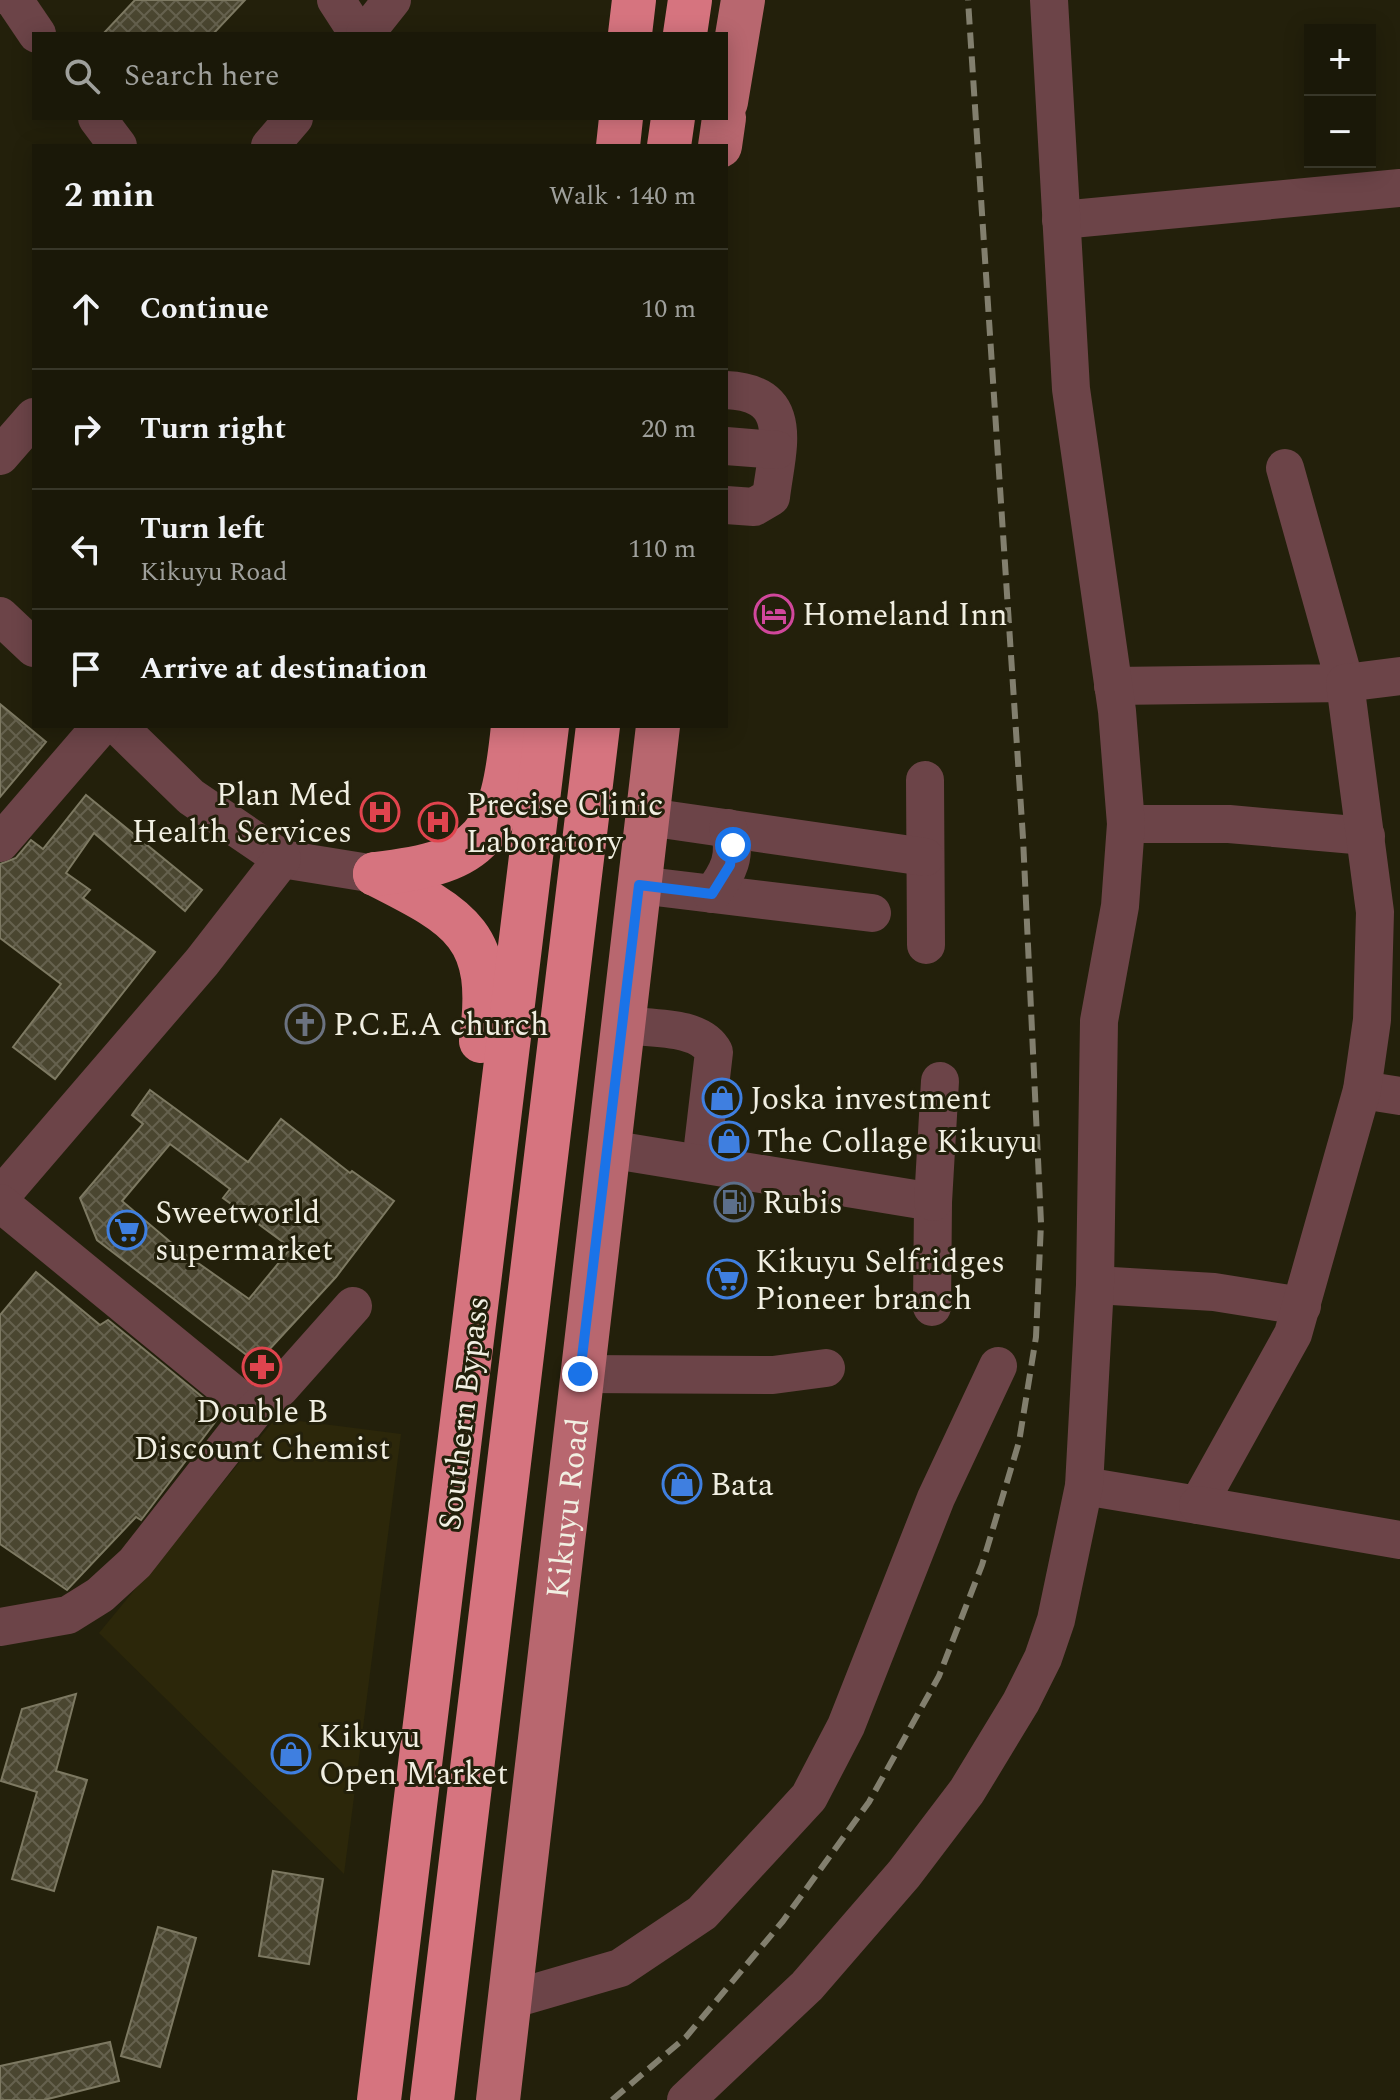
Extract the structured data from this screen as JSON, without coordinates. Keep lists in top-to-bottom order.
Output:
{
  "streets": {
    "highway": ["Southern Bypass"],
    "main road": ["Kikuyu Road"]
  },
  "places": {
    "hotel": ["Homeland Inn"],
    "hospital": ["Plan Med Health Services", "Precise Clinic Laboratory"],
    "church": ["P.C.E.A church"],
    "shop": [
      "Joska investment",
      "The Collage Kikuyu",
      "Bata",
      "Kikuyu Open Market"
    ],
    "fuel station": ["Rubis"],
    "supermarket": ["Sweetworld supermarket", "Kikuyu Selfridges Pioneer branch"],
    "pharmacy": ["Double B Discount Chemist"]
  },
  "page": {
    "map_buttons": ["+", "−"],
    "search": "Search here",
    "heading": ["2 min", "Walk · 140 m"],
    "list": [
      ["Continue", "10 m"],
      ["Turn right", "20 m"],
      ["Turn left", "Kikuyu Road", "110 m"],
      "Arrive at destination"
    ]
  }
}
